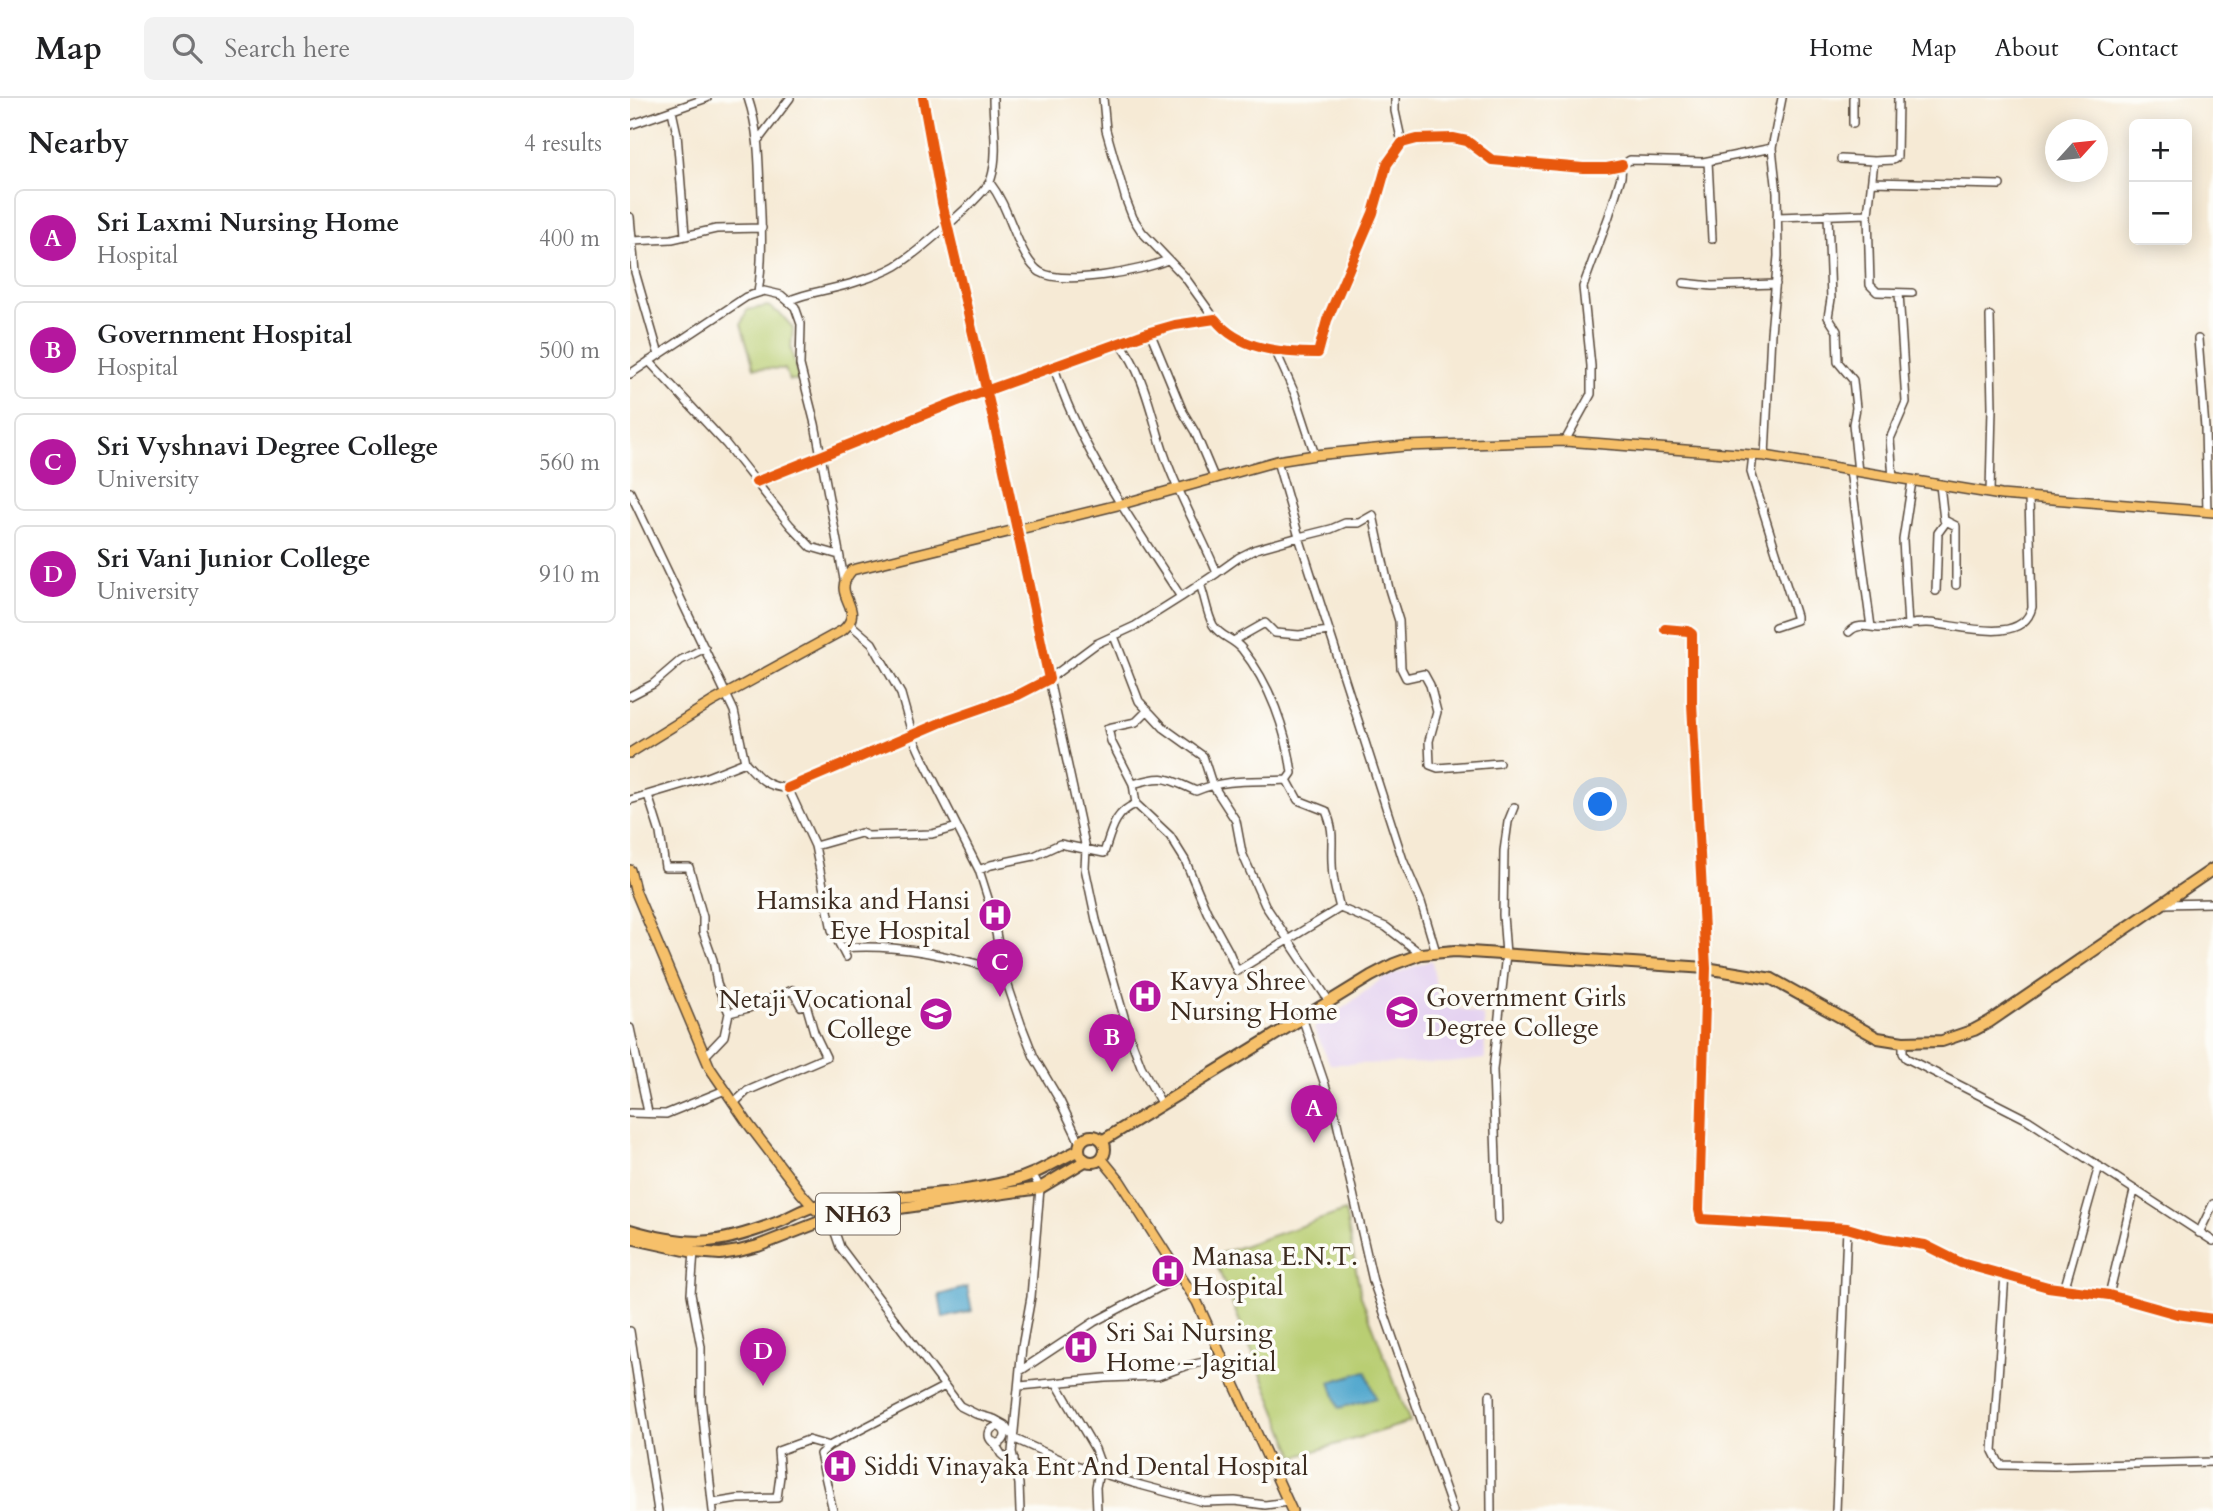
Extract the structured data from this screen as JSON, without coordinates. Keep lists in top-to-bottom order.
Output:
{
  "streets": {
    "highway": ["NH63"]
  },
  "places": {
    "hospital": [
      "Hamsika and Hansi Eye Hospital",
      "Kavya Shree Nursing Home",
      "Manasa E.N.T. Hospital",
      "Sri Sai Nursing Home - Jagitial",
      "Siddi Vinayaka Ent And Dental Hospital"
    ],
    "school or university": ["Government Girls Degree College", "Netaji Vocational College"]
  },
  "north": "top right",
  "page": {
    "header": "Map",
    "search": "Search here",
    "nav": [
      "Home",
      "Map",
      "About",
      "Contact"
    ],
    "heading": ["Nearby", "4 results"],
    "map_buttons": ["+", "−"],
    "list": [
      {
        "mark": "A",
        "name": "Sri Laxmi Nursing Home",
        "note": "Hospital",
        "value": "400 m"
      },
      {
        "mark": "B",
        "name": "Government Hospital",
        "note": "Hospital",
        "value": "500 m"
      },
      {
        "mark": "C",
        "name": "Sri Vyshnavi Degree College",
        "note": "University",
        "value": "560 m"
      },
      {
        "mark": "D",
        "name": "Sri Vani Junior College",
        "note": "University",
        "value": "910 m"
      }
    ],
    "pins": [
      "C",
      "B",
      "A",
      "D"
    ]
  }
}
